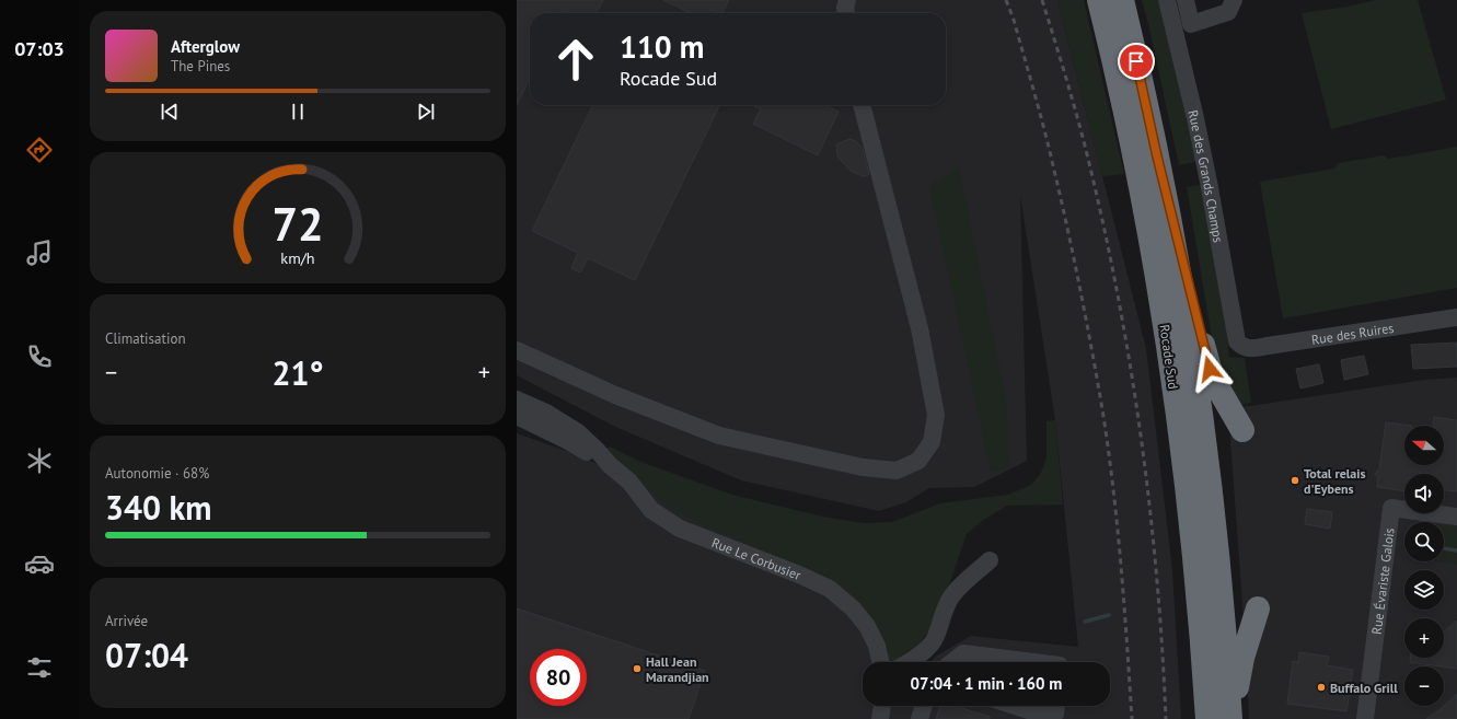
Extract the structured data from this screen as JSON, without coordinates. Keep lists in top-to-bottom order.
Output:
{
  "streets": {
    "highway": ["Rocade Sud"],
    "street": [
      "Rue des Grands Champs",
      "Rue des Ruires",
      "Rue Le Corbusier",
      "Rue Évariste Galois"
    ]
  },
  "crossings": [
    ["Rue des Grands Champs", "Rue des Ruires"]
  ],
  "places": ["Total relais d'Eybens", "Hall Jean Marandjian", "Buffalo Grill"],
  "north": "left",
  "page": {
    "tabs": "07:03",
    "turn": ["110 m", "Rocade Sud"],
    "song": ["Afterglow", "The Pines"],
    "tile": [
      "Climatisation",
      ["Autonomie · 68%", "340 km"],
      ["Arrivée", "07:04"]
    ],
    "heat": ["−", "21°", "+"],
    "map_buttons": ["+", "−"],
    "limit": "80",
    "trip": "07:04 · 1 min · 160 m",
    "gauge": ["72", "km/h"]
  }
}
